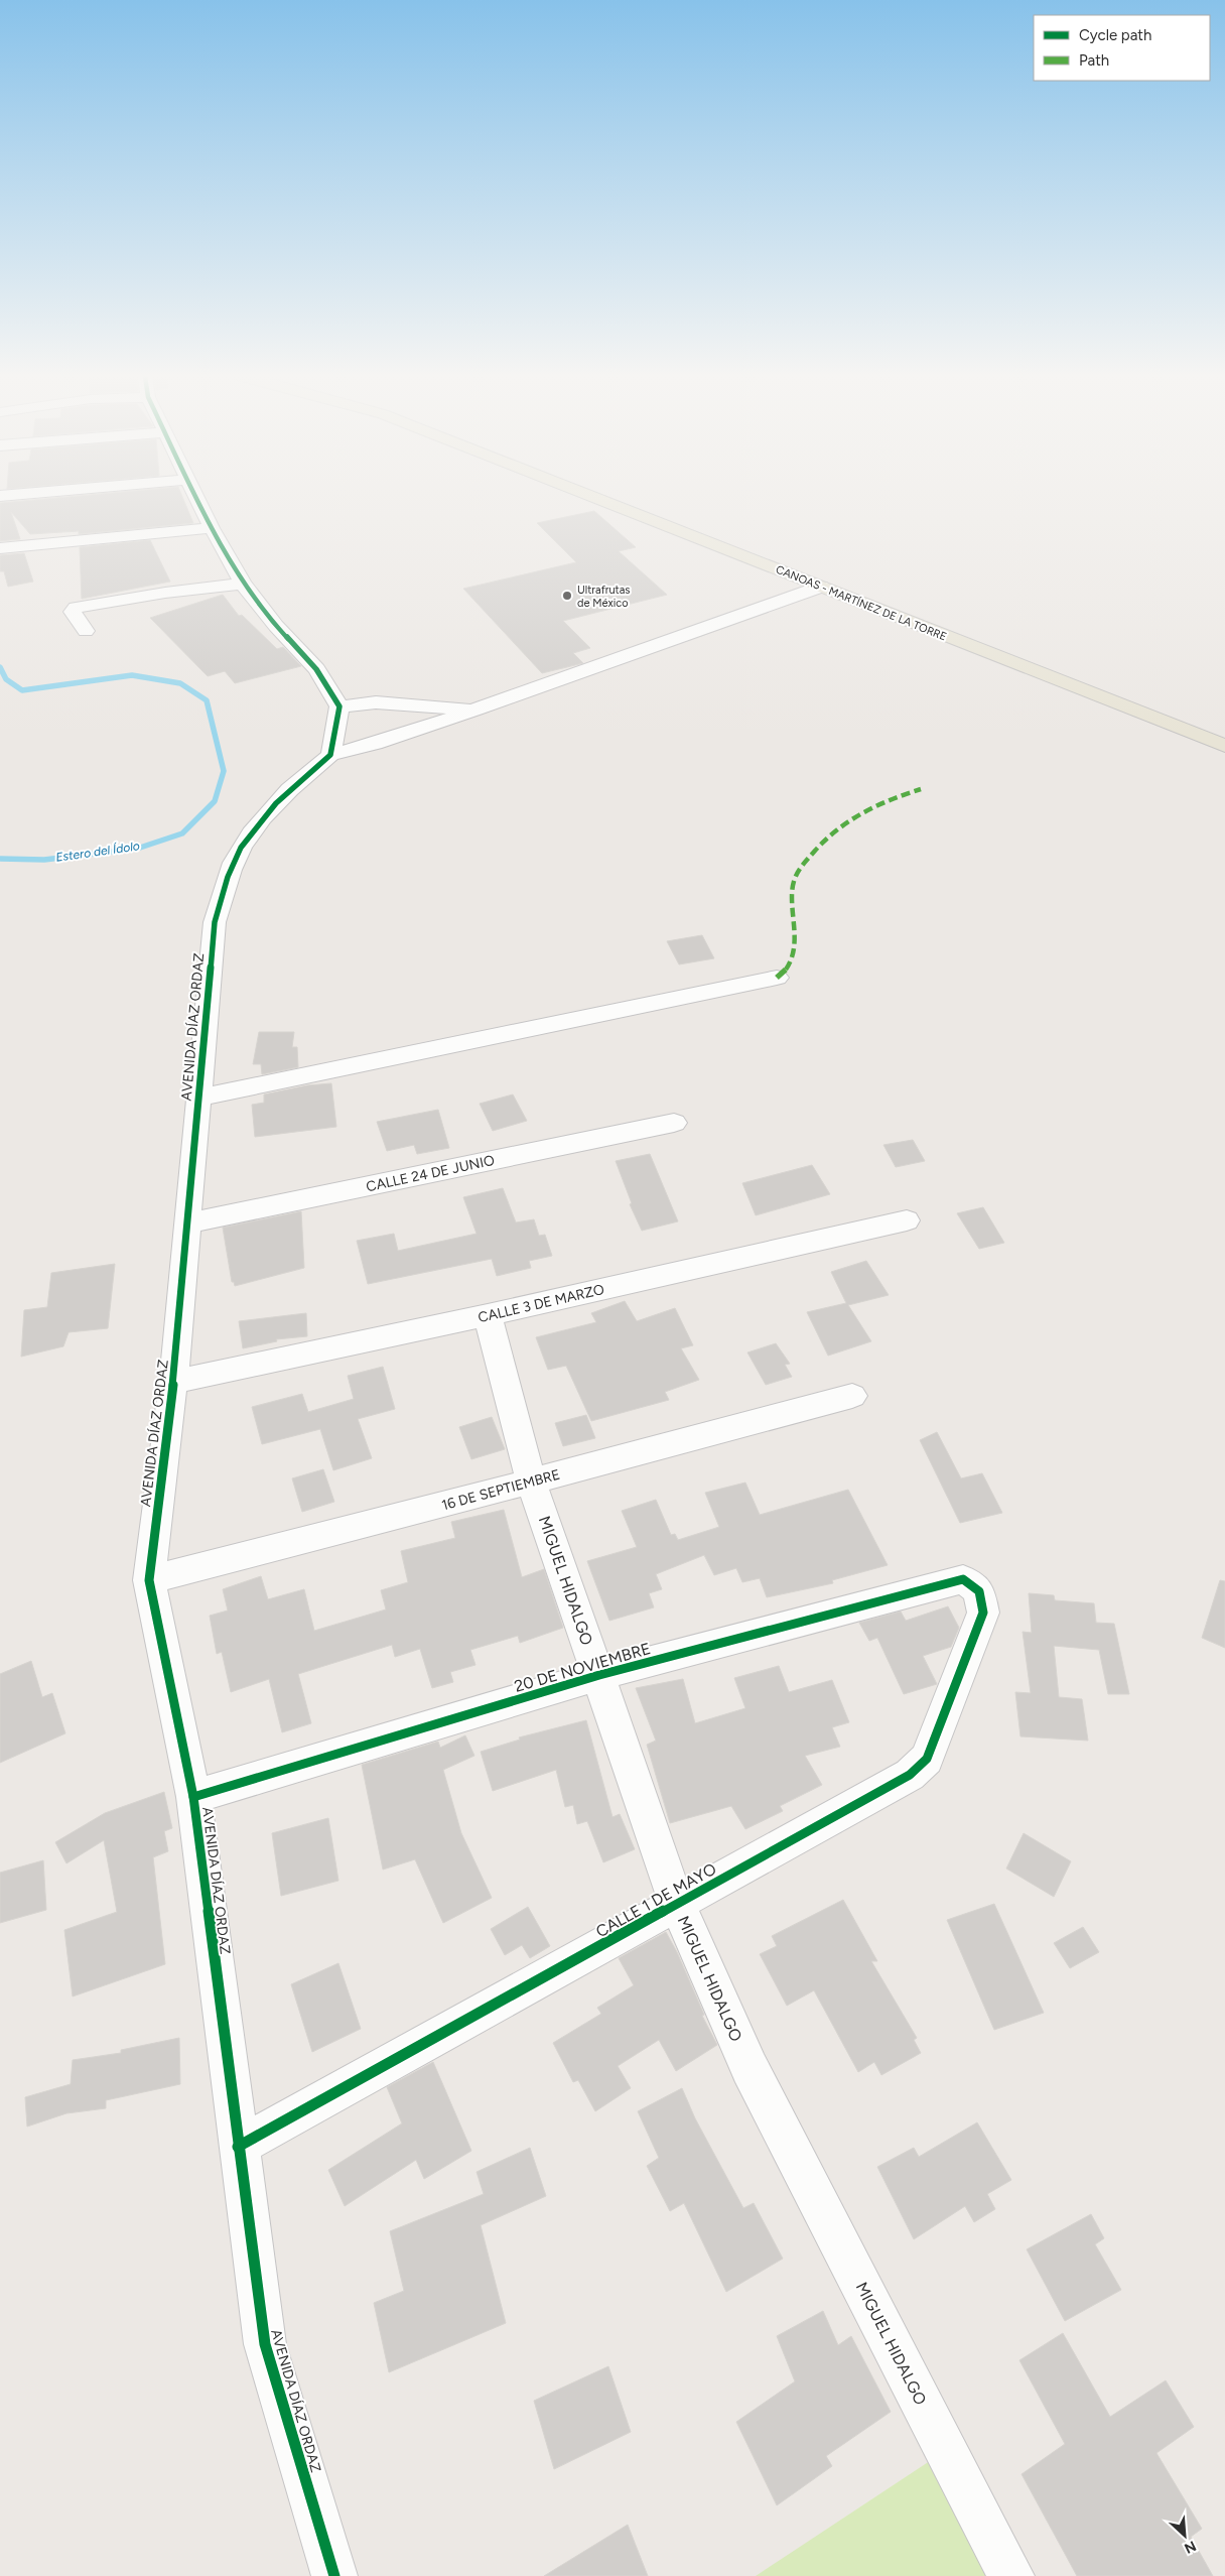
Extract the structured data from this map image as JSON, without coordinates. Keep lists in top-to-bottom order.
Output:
{
  "streets": {
    "main road": ["CANOAS - MARTÍNEZ DE LA TORRE"],
    "street": [
      "AVENIDA DÍAZ ORDAZ",
      "CALLE 24 DE JUNIO",
      "CALLE 3 DE MARZO",
      "16 DE SEPTIEMBRE",
      "MIGUEL HIDALGO",
      "20 DE NOVIEMBRE",
      "CALLE 1 DE MAYO"
    ]
  },
  "crossings": [
    ["AVENIDA DÍAZ ORDAZ", "CALLE 24 DE JUNIO"],
    ["AVENIDA DÍAZ ORDAZ", "CALLE 3 DE MARZO"],
    ["AVENIDA DÍAZ ORDAZ", "16 DE SEPTIEMBRE"],
    ["AVENIDA DÍAZ ORDAZ", "20 DE NOVIEMBRE"],
    ["AVENIDA DÍAZ ORDAZ", "CALLE 1 DE MAYO"],
    ["CALLE 3 DE MARZO", "MIGUEL HIDALGO"],
    ["16 DE SEPTIEMBRE", "MIGUEL HIDALGO"],
    ["MIGUEL HIDALGO", "20 DE NOVIEMBRE"],
    ["MIGUEL HIDALGO", "CALLE 1 DE MAYO"],
    ["20 DE NOVIEMBRE", "CALLE 1 DE MAYO"]
  ],
  "water": ["Estero del Ídolo"],
  "places": ["Ultrafrutas de México"],
  "legend": ["Cycle path", "Path"],
  "north": "bottom right"
}
